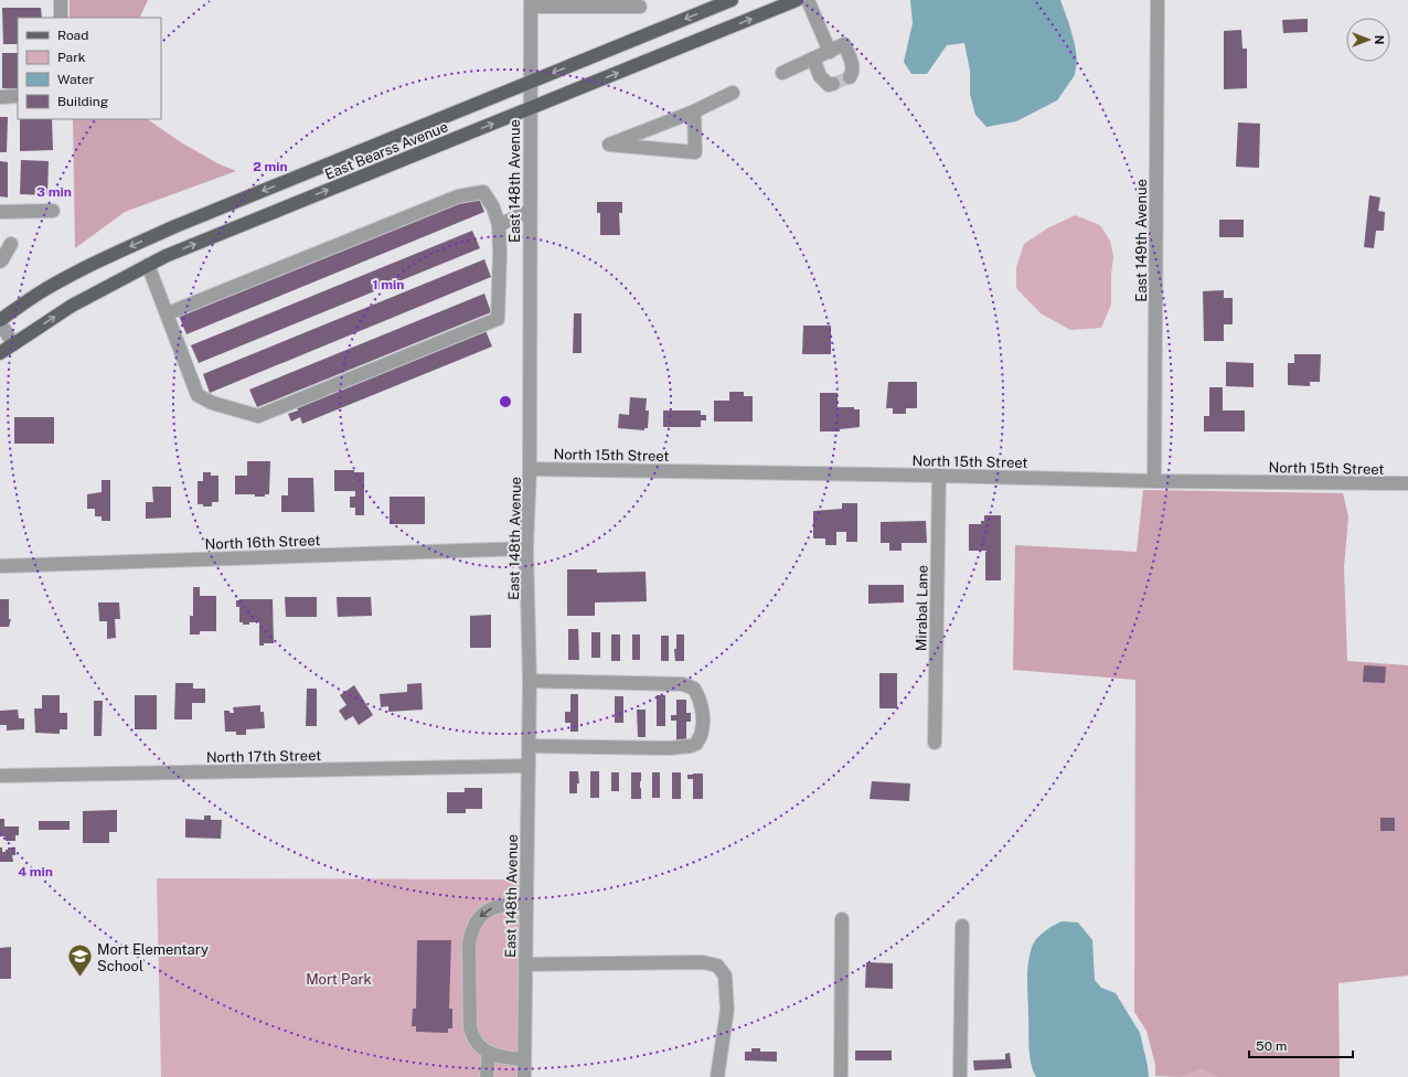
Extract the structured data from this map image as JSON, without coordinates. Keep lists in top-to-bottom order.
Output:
{
  "streets": {
    "main road": ["East Bearss Avenue"],
    "street": [
      "East 148th Avenue",
      "East 149th Avenue",
      "North 15th Street",
      "North 16th Street",
      "Mirabal Lane",
      "North 17th Street"
    ]
  },
  "crossings": [
    ["East Bearss Avenue", "East 148th Avenue"],
    ["East 148th Avenue", "North 15th Street"],
    ["East 148th Avenue", "North 16th Street"],
    ["East 148th Avenue", "North 17th Street"],
    ["East 149th Avenue", "North 15th Street"],
    ["North 15th Street", "Mirabal Lane"]
  ],
  "parks": ["Mort Park"],
  "places": {
    "school or university": ["Mort Elementary School"]
  },
  "legend": [
    "Road",
    "Park",
    "Water",
    "Building"
  ],
  "scale_bar": "50 m",
  "north": "right",
  "rings": [
    "2 min",
    "3 min",
    "1 min",
    "4 min"
  ]
}
